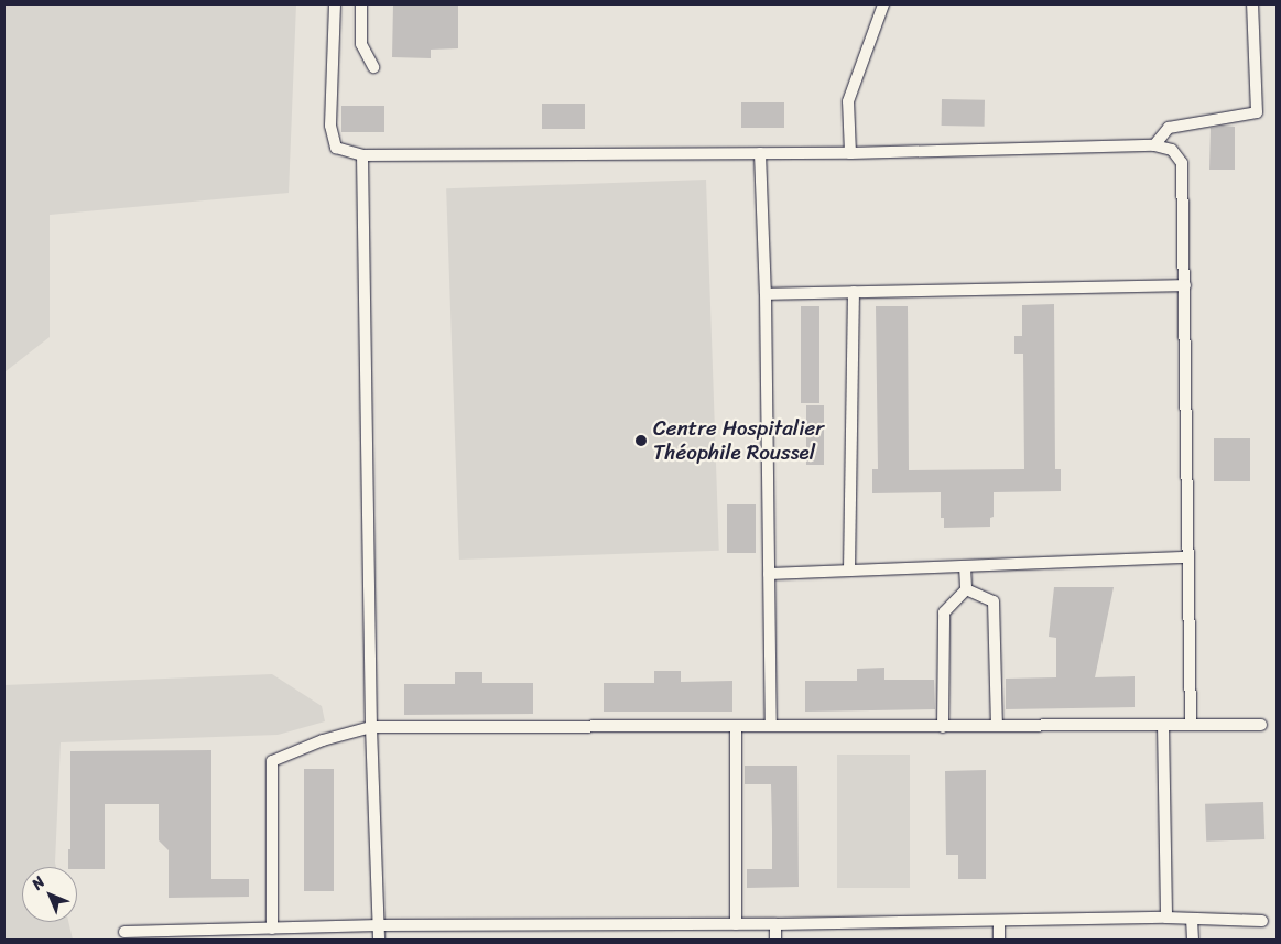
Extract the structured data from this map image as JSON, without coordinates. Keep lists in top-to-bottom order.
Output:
{
  "places": ["Centre Hospitalier Théophile Roussel"],
  "north": "top left"
}
